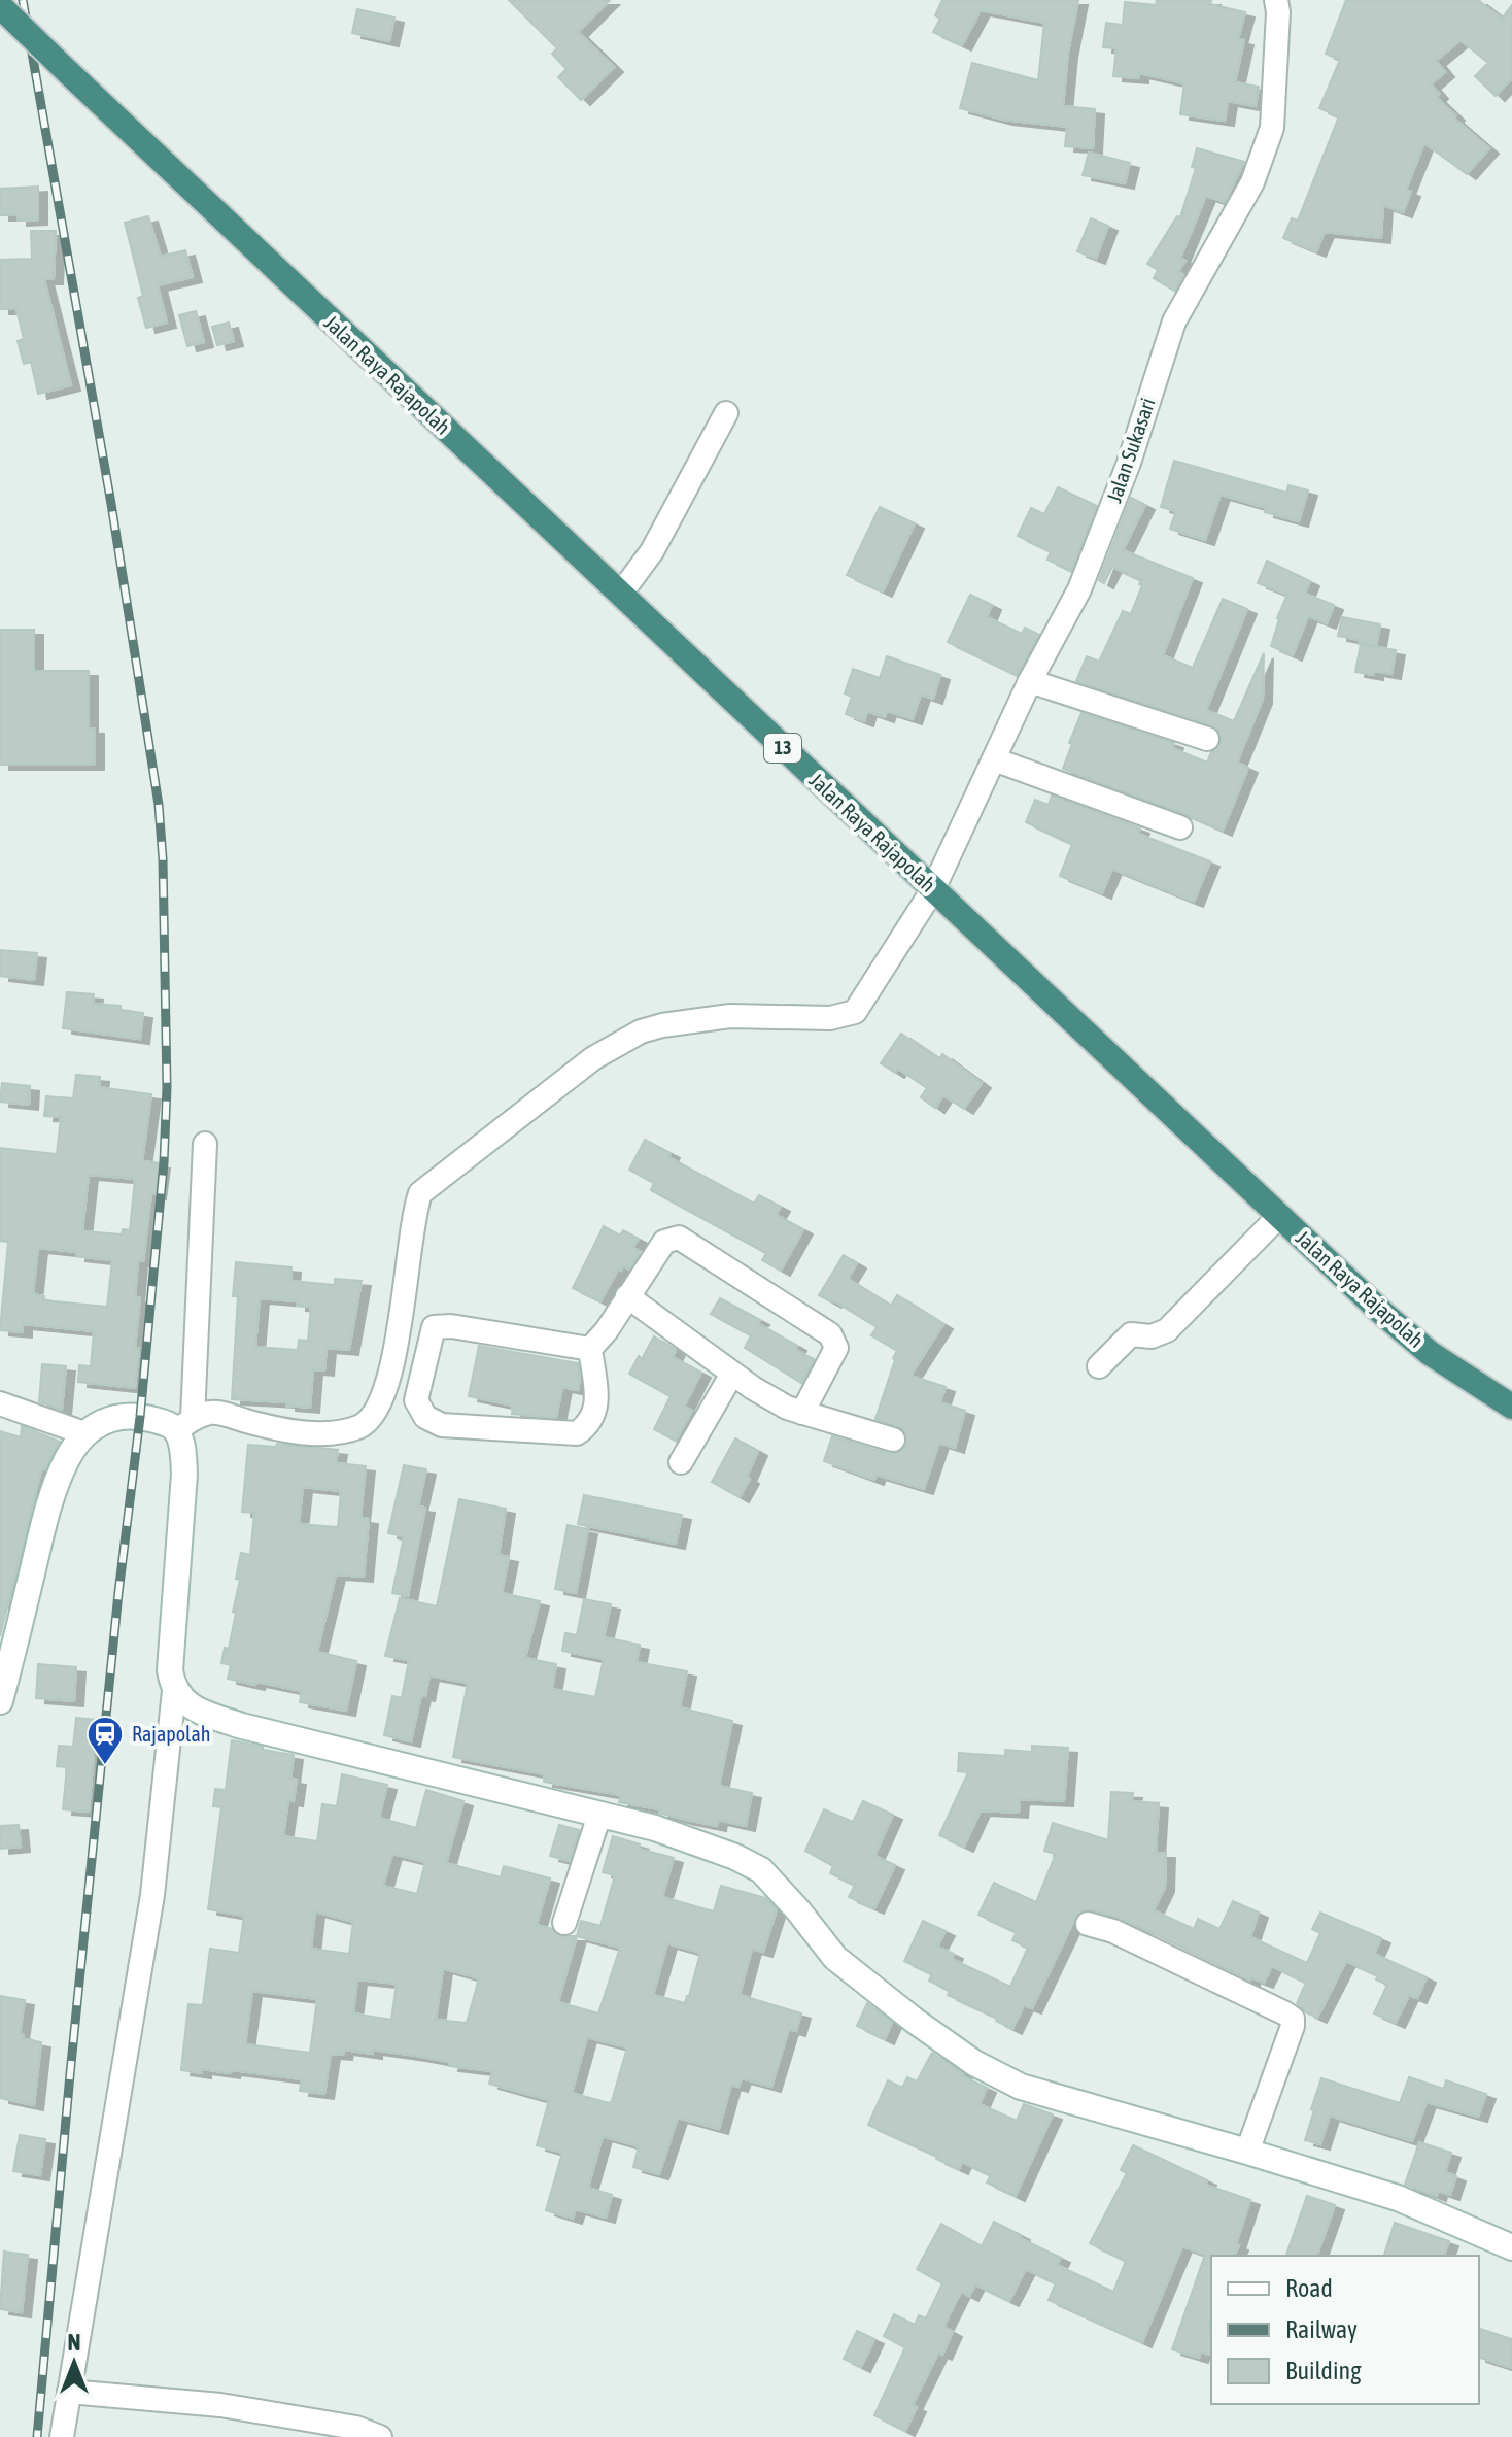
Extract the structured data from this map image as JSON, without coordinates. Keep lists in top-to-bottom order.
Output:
{
  "streets": {
    "highway": ["Jalan Raya Rajapolah", "13"],
    "street": ["Jalan Sukasari"]
  },
  "crossings": [
    ["Jalan Raya Rajapolah", "Jalan Sukasari"]
  ],
  "places": {
    "station": ["Rajapolah"]
  },
  "legend": ["Road", "Railway", "Building"],
  "north": "top"
}
